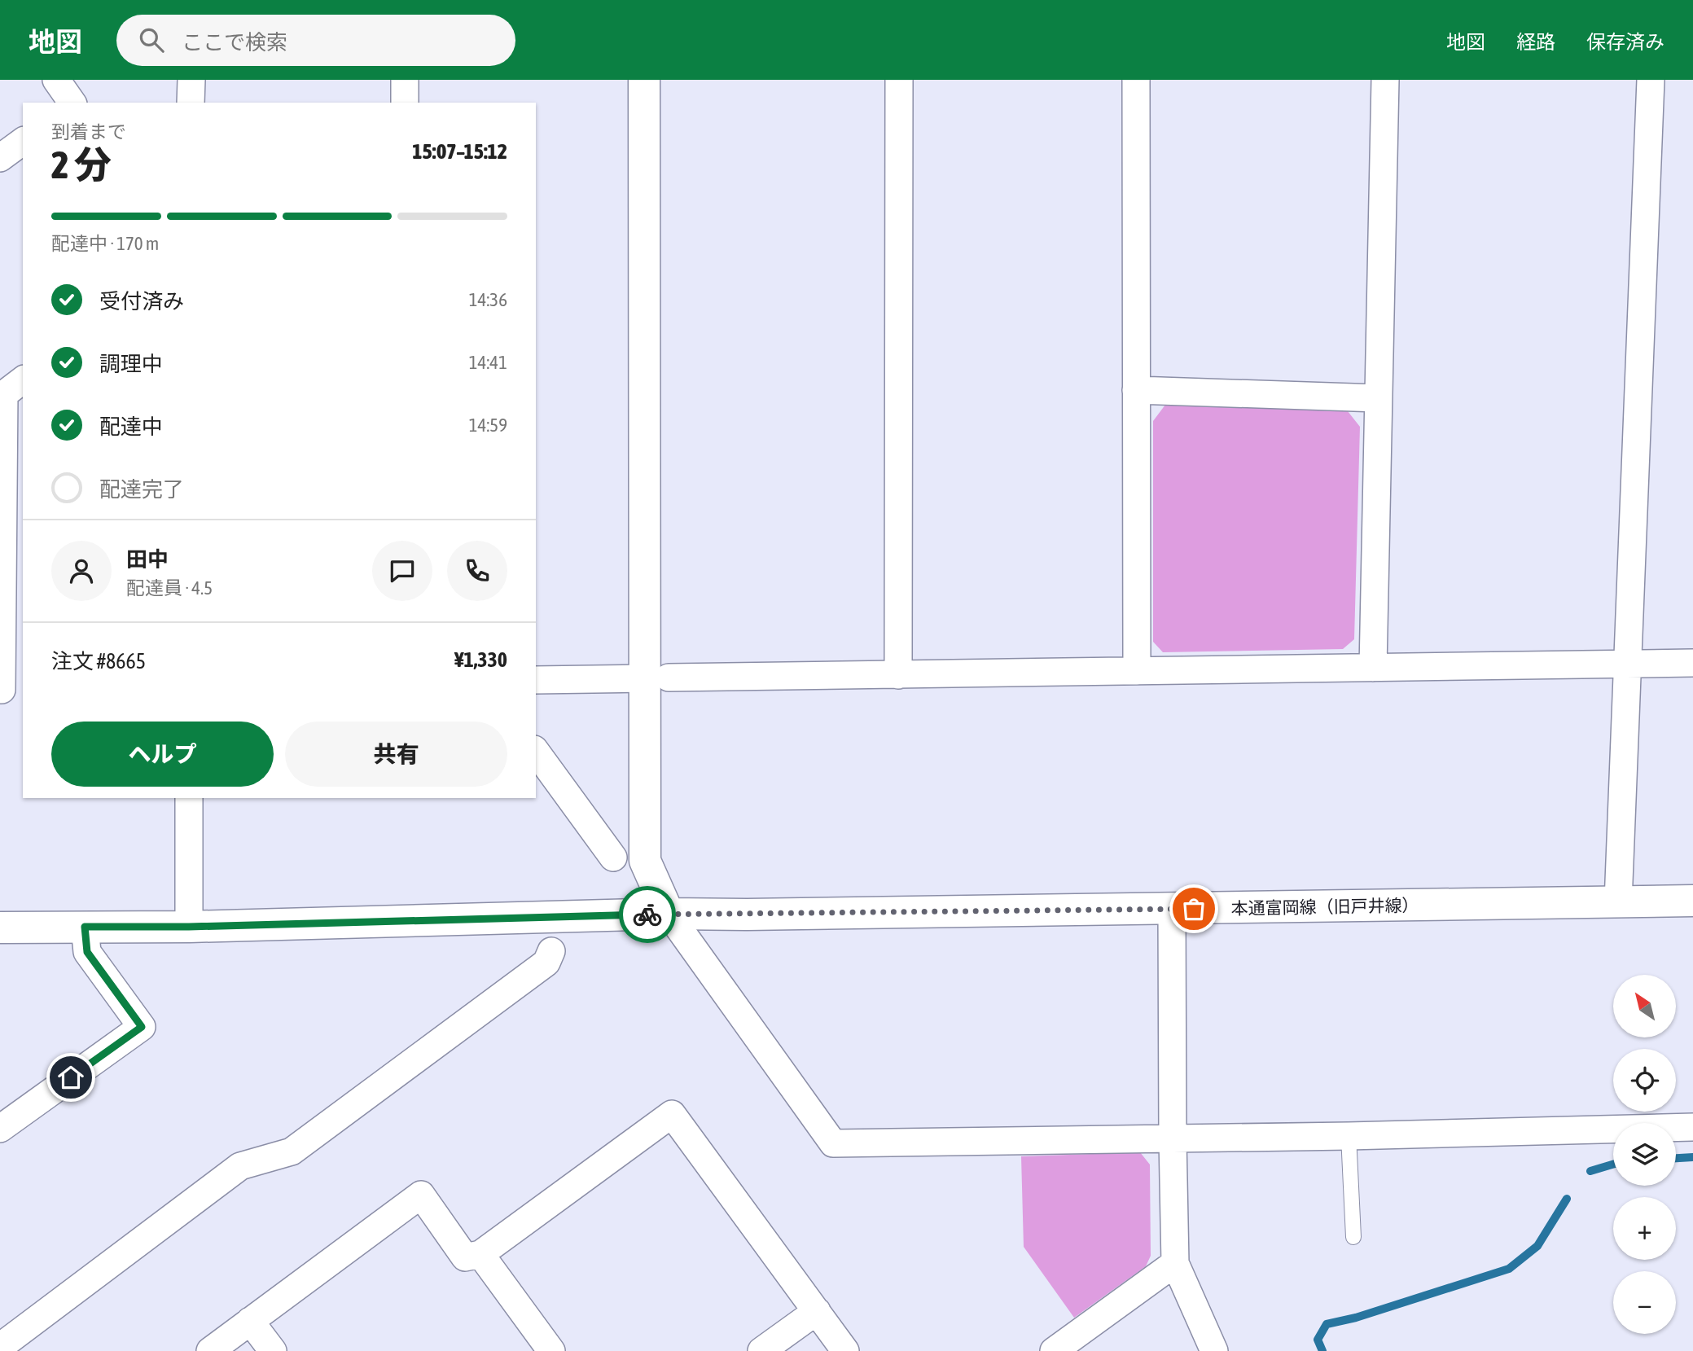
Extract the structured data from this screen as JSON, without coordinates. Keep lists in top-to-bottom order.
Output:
{
  "streets": {
    "street": ["本通富岡線（旧戸井線）"]
  },
  "north": "top left",
  "page": {
    "header": "地図",
    "search": "ここで検索",
    "nav": ["地図", "経路", "保存済み"],
    "heading": ["2 分", "到着まで", "15:07–15:12"],
    "panel": [
      "田中",
      "配達員 · 4.5",
      "注文 #8665",
      "¥1,330"
    ],
    "bar": "配達中 · 170 m",
    "list": [
      ["受付済み", "14:36"],
      ["調理中", "14:41"],
      ["配達中", "14:59"],
      "配達完了"
    ],
    "buttons": ["ヘルプ", "共有"],
    "map_buttons": ["+", "−"]
  }
}
